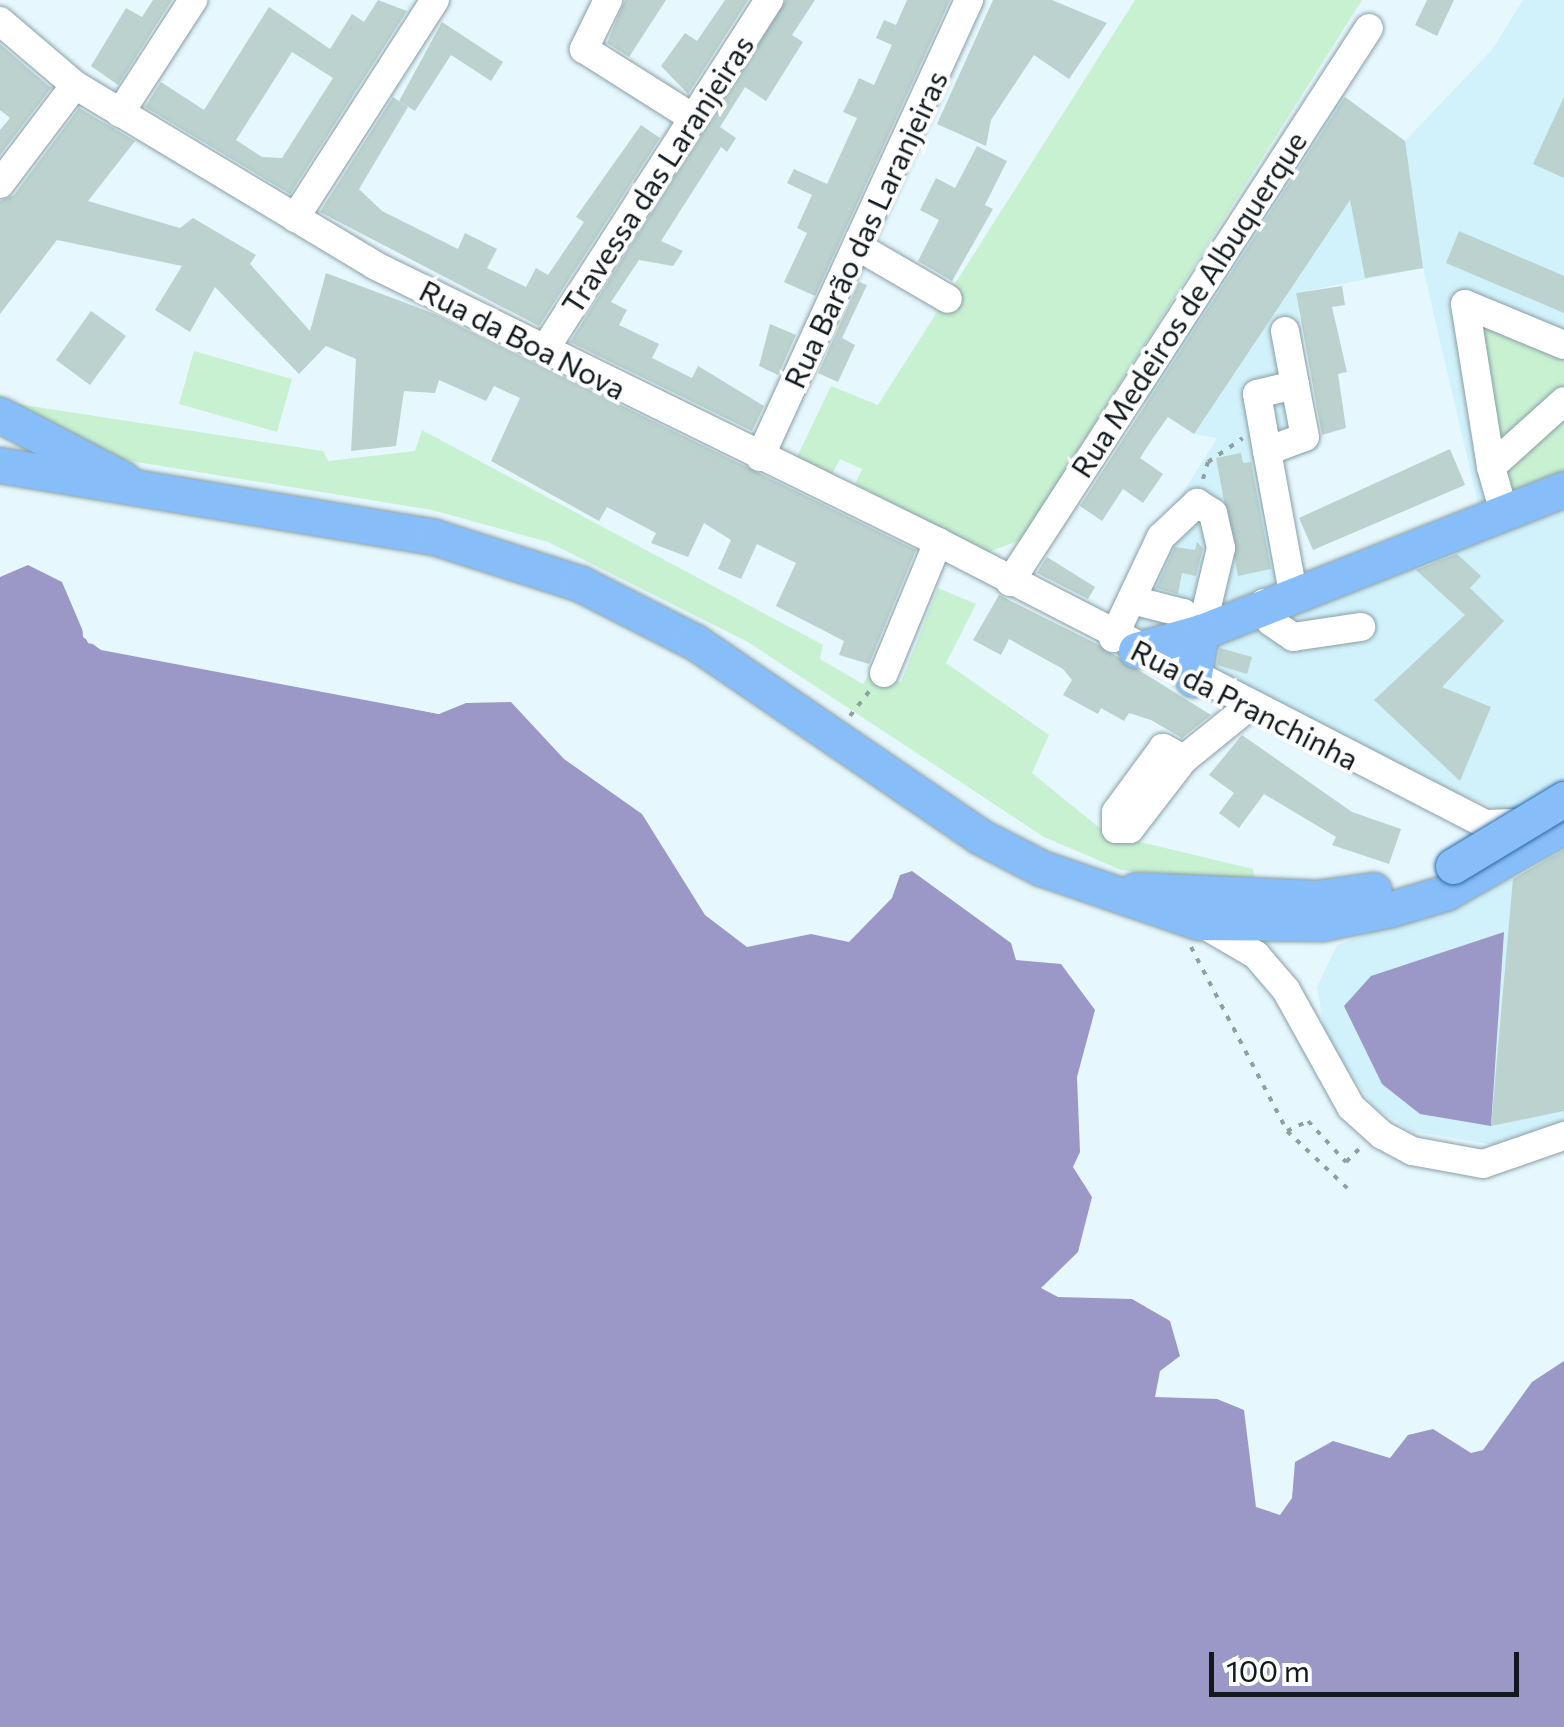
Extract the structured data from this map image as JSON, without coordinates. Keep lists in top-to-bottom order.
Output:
{
  "streets": {
    "street": [
      "Travessa das Laranjeiras",
      "Rua Barão das Laranjeiras",
      "Rua Medeiros de Albuquerque",
      "Rua da Boa Nova",
      "Rua da Pranchinha"
    ]
  },
  "crossings": [
    ["Travessa das Laranjeiras", "Rua da Boa Nova"],
    ["Rua Barão das Laranjeiras", "Rua da Boa Nova"],
    ["Rua Medeiros de Albuquerque", "Rua da Pranchinha"],
    ["Rua da Boa Nova", "Rua da Pranchinha"]
  ],
  "scale_bar": "100 m"
}
